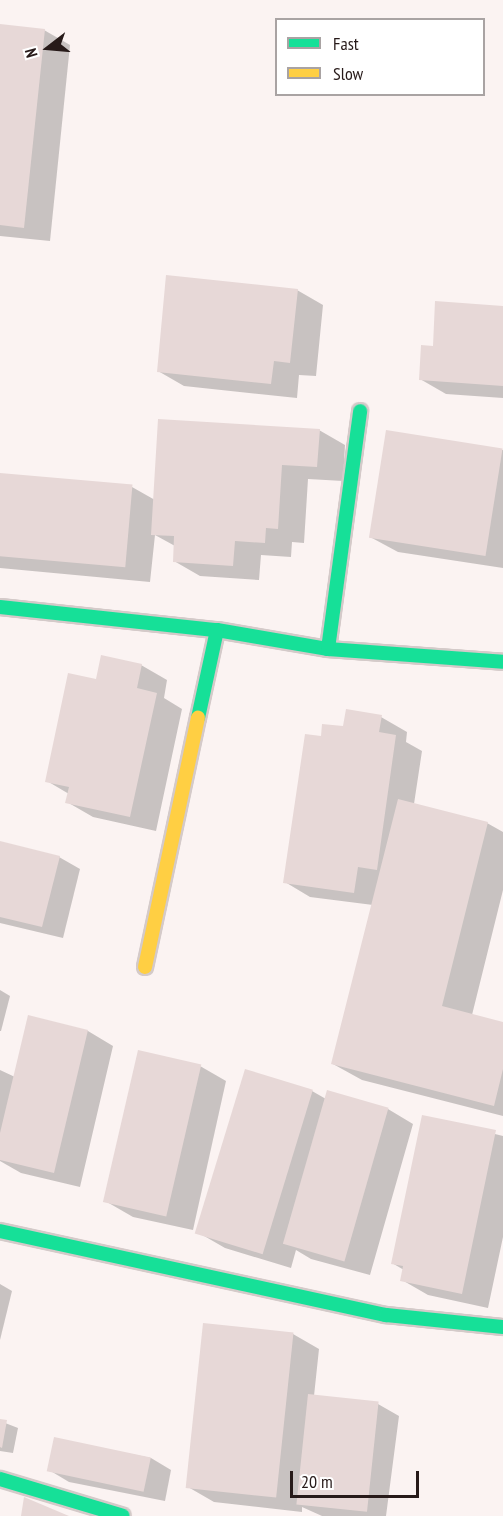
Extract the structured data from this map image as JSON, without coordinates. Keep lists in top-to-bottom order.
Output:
{
  "legend": ["Fast", "Slow"],
  "scale_bar": "20 m",
  "north": "left"
}
